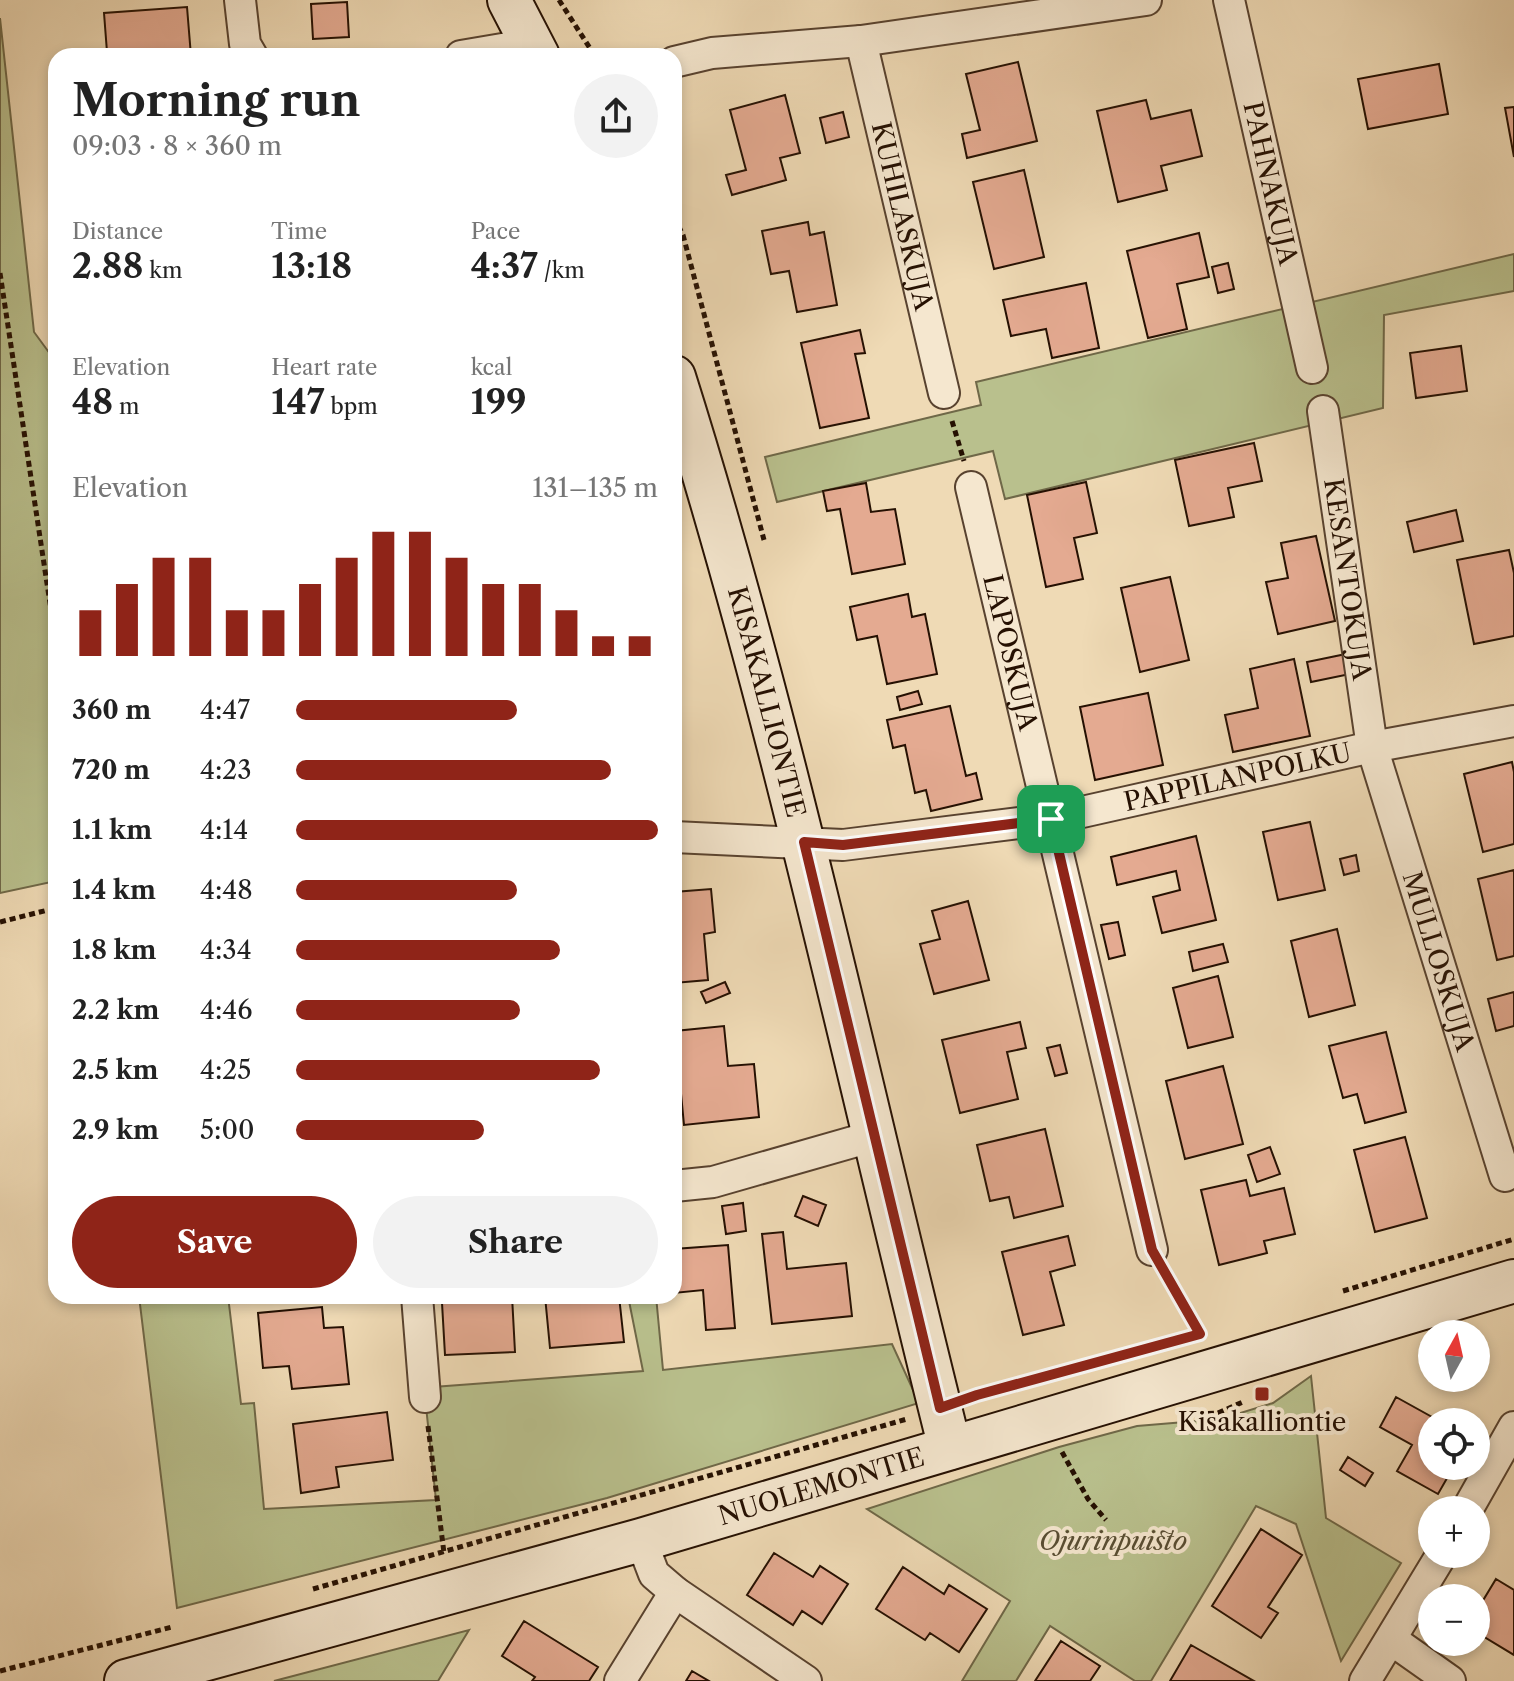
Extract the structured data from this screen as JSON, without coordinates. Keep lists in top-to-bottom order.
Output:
{
  "streets": {
    "street": [
      "PAHNAKUJA",
      "KUHILASKUJA",
      "KESANTOKUJA",
      "LAPOSKUJA",
      "KISAKALLIONTIE",
      "PAPPILANPOLKU",
      "MULLOSKUJA",
      "NUOLEMONTIE"
    ]
  },
  "crossings": [
    ["KESANTOKUJA", "PAPPILANPOLKU"],
    ["KESANTOKUJA", "MULLOSKUJA"],
    ["LAPOSKUJA", "PAPPILANPOLKU"],
    ["KISAKALLIONTIE", "PAPPILANPOLKU"],
    ["KISAKALLIONTIE", "NUOLEMONTIE"],
    ["PAPPILANPOLKU", "MULLOSKUJA"]
  ],
  "parks": ["Ojurinpuisto"],
  "places": {
    "transit": ["Kisakalliontie"]
  },
  "north": "top",
  "page": {
    "heading": ["Morning run", "09:03 · 8 × 360 m"],
    "stats": [
      ["Distance", "2.88 km"],
      ["Time", "13:18"],
      ["Pace", "4:37 /km"],
      ["Elevation", "48 m"],
      ["Heart rate", "147 bpm"],
      ["kcal", "199"]
    ],
    "chart": ["Elevation", "131–135 m"],
    "list": [
      {
        "name": "360 m",
        "note": "4:47"
      },
      {
        "name": "720 m",
        "note": "4:23"
      },
      {
        "name": "1.1 km",
        "note": "4:14"
      },
      {
        "name": "1.4 km",
        "note": "4:48"
      },
      {
        "name": "1.8 km",
        "note": "4:34"
      },
      {
        "name": "2.2 km",
        "note": "4:46"
      },
      {
        "name": "2.5 km",
        "note": "4:25"
      },
      {
        "name": "2.9 km",
        "note": "5:00"
      }
    ],
    "buttons": ["Save", "Share"],
    "map_buttons": ["+", "−"]
  }
}
